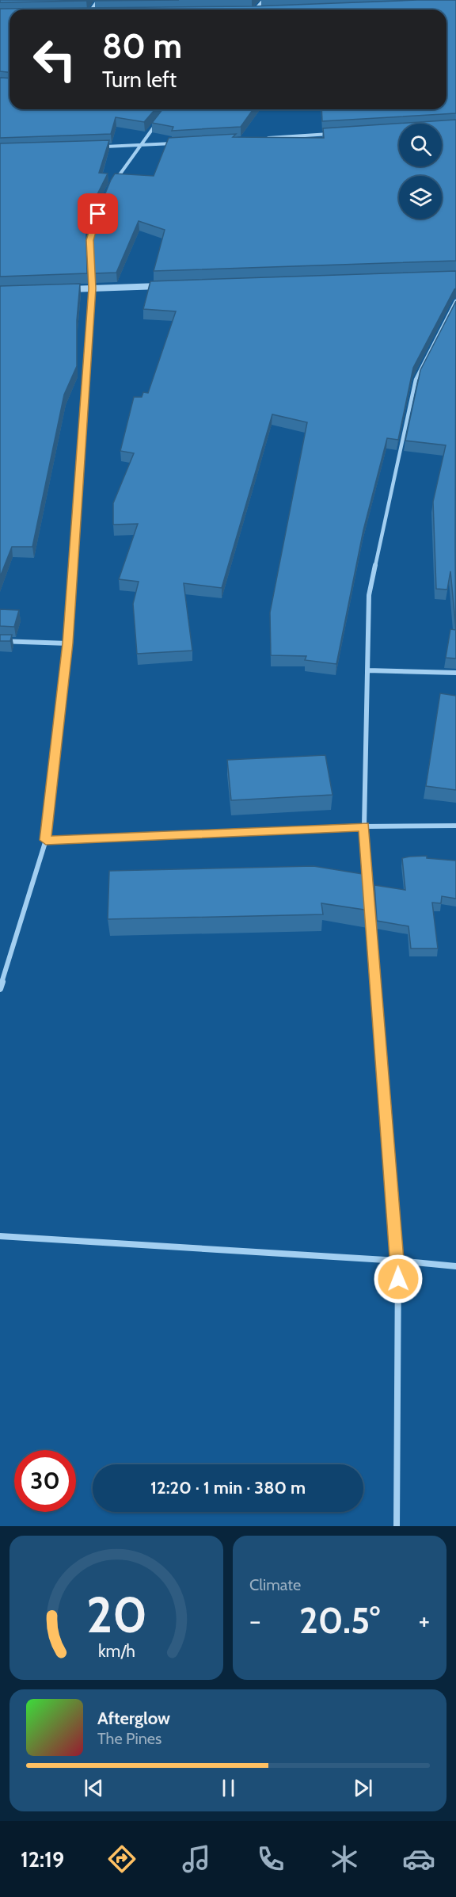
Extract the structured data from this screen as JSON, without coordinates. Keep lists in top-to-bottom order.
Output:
{
  "page": {
    "turn": ["80 m", "Turn left"],
    "limit": "30",
    "trip": "12:20 · 1 min · 380 m",
    "tile": "Climate",
    "heat": ["−", "20.5°", "+"],
    "song": ["Afterglow", "The Pines"],
    "tabs": "12:19",
    "gauge": ["20", "km/h"]
  }
}
